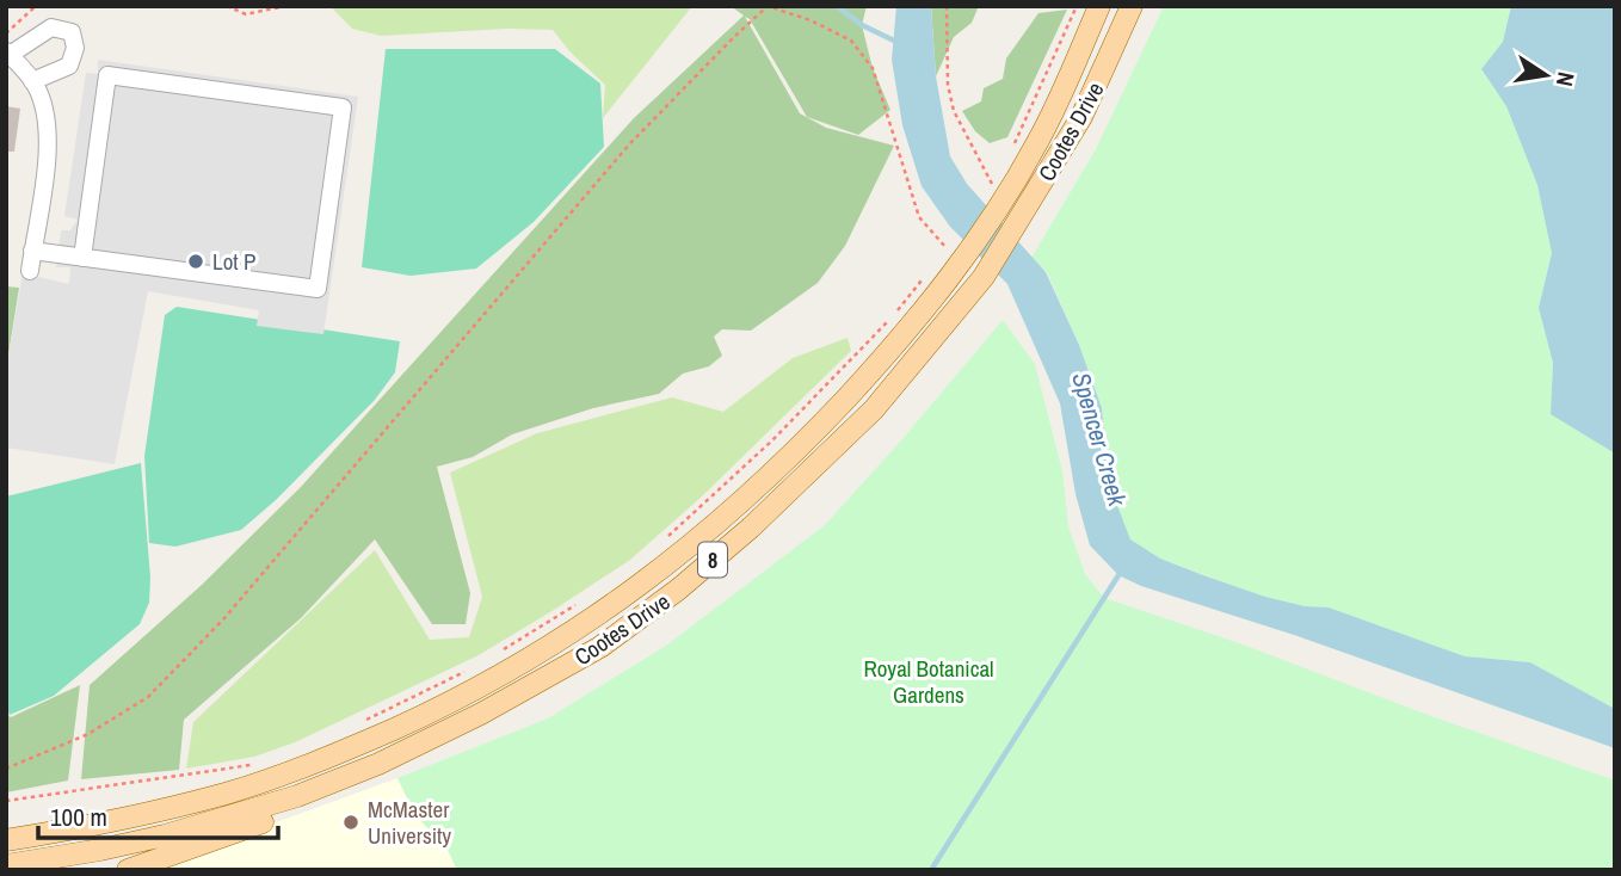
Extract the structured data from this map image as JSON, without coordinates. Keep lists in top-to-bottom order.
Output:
{
  "streets": {
    "main road": ["Cootes Drive", "8"]
  },
  "water": ["Spencer Creek"],
  "parks": ["Royal Botanical Gardens"],
  "places": ["Lot P", "McMaster University"],
  "scale_bar": "100 m",
  "north": "right"
}
